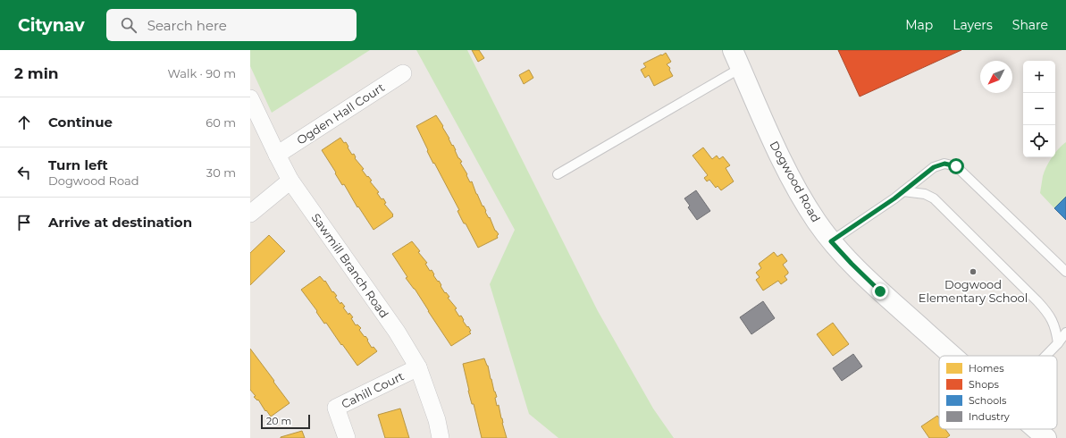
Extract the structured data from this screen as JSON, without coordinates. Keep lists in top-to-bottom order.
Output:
{
  "streets": {
    "street": [
      "Ogden Hall Court",
      "Dogwood Road",
      "Sawmill Branch Road",
      "Cahill Court"
    ]
  },
  "crossings": [
    ["Ogden Hall Court", "Sawmill Branch Road"],
    ["Sawmill Branch Road", "Cahill Court"]
  ],
  "places": ["Dogwood Elementary School"],
  "legend": [
    "Homes",
    "Shops",
    "Schools",
    "Industry"
  ],
  "scale_bar": "20 m",
  "north": "bottom left",
  "page": {
    "header": "Citynav",
    "search": "Search here",
    "nav": ["Map", "Layers", "Share"],
    "heading": ["2 min", "Walk · 90 m"],
    "map_buttons": ["+", "−"],
    "list": [
      ["Continue", "60 m"],
      ["Turn left", "Dogwood Road", "30 m"],
      "Arrive at destination"
    ],
    "scale": "20 m"
  }
}
